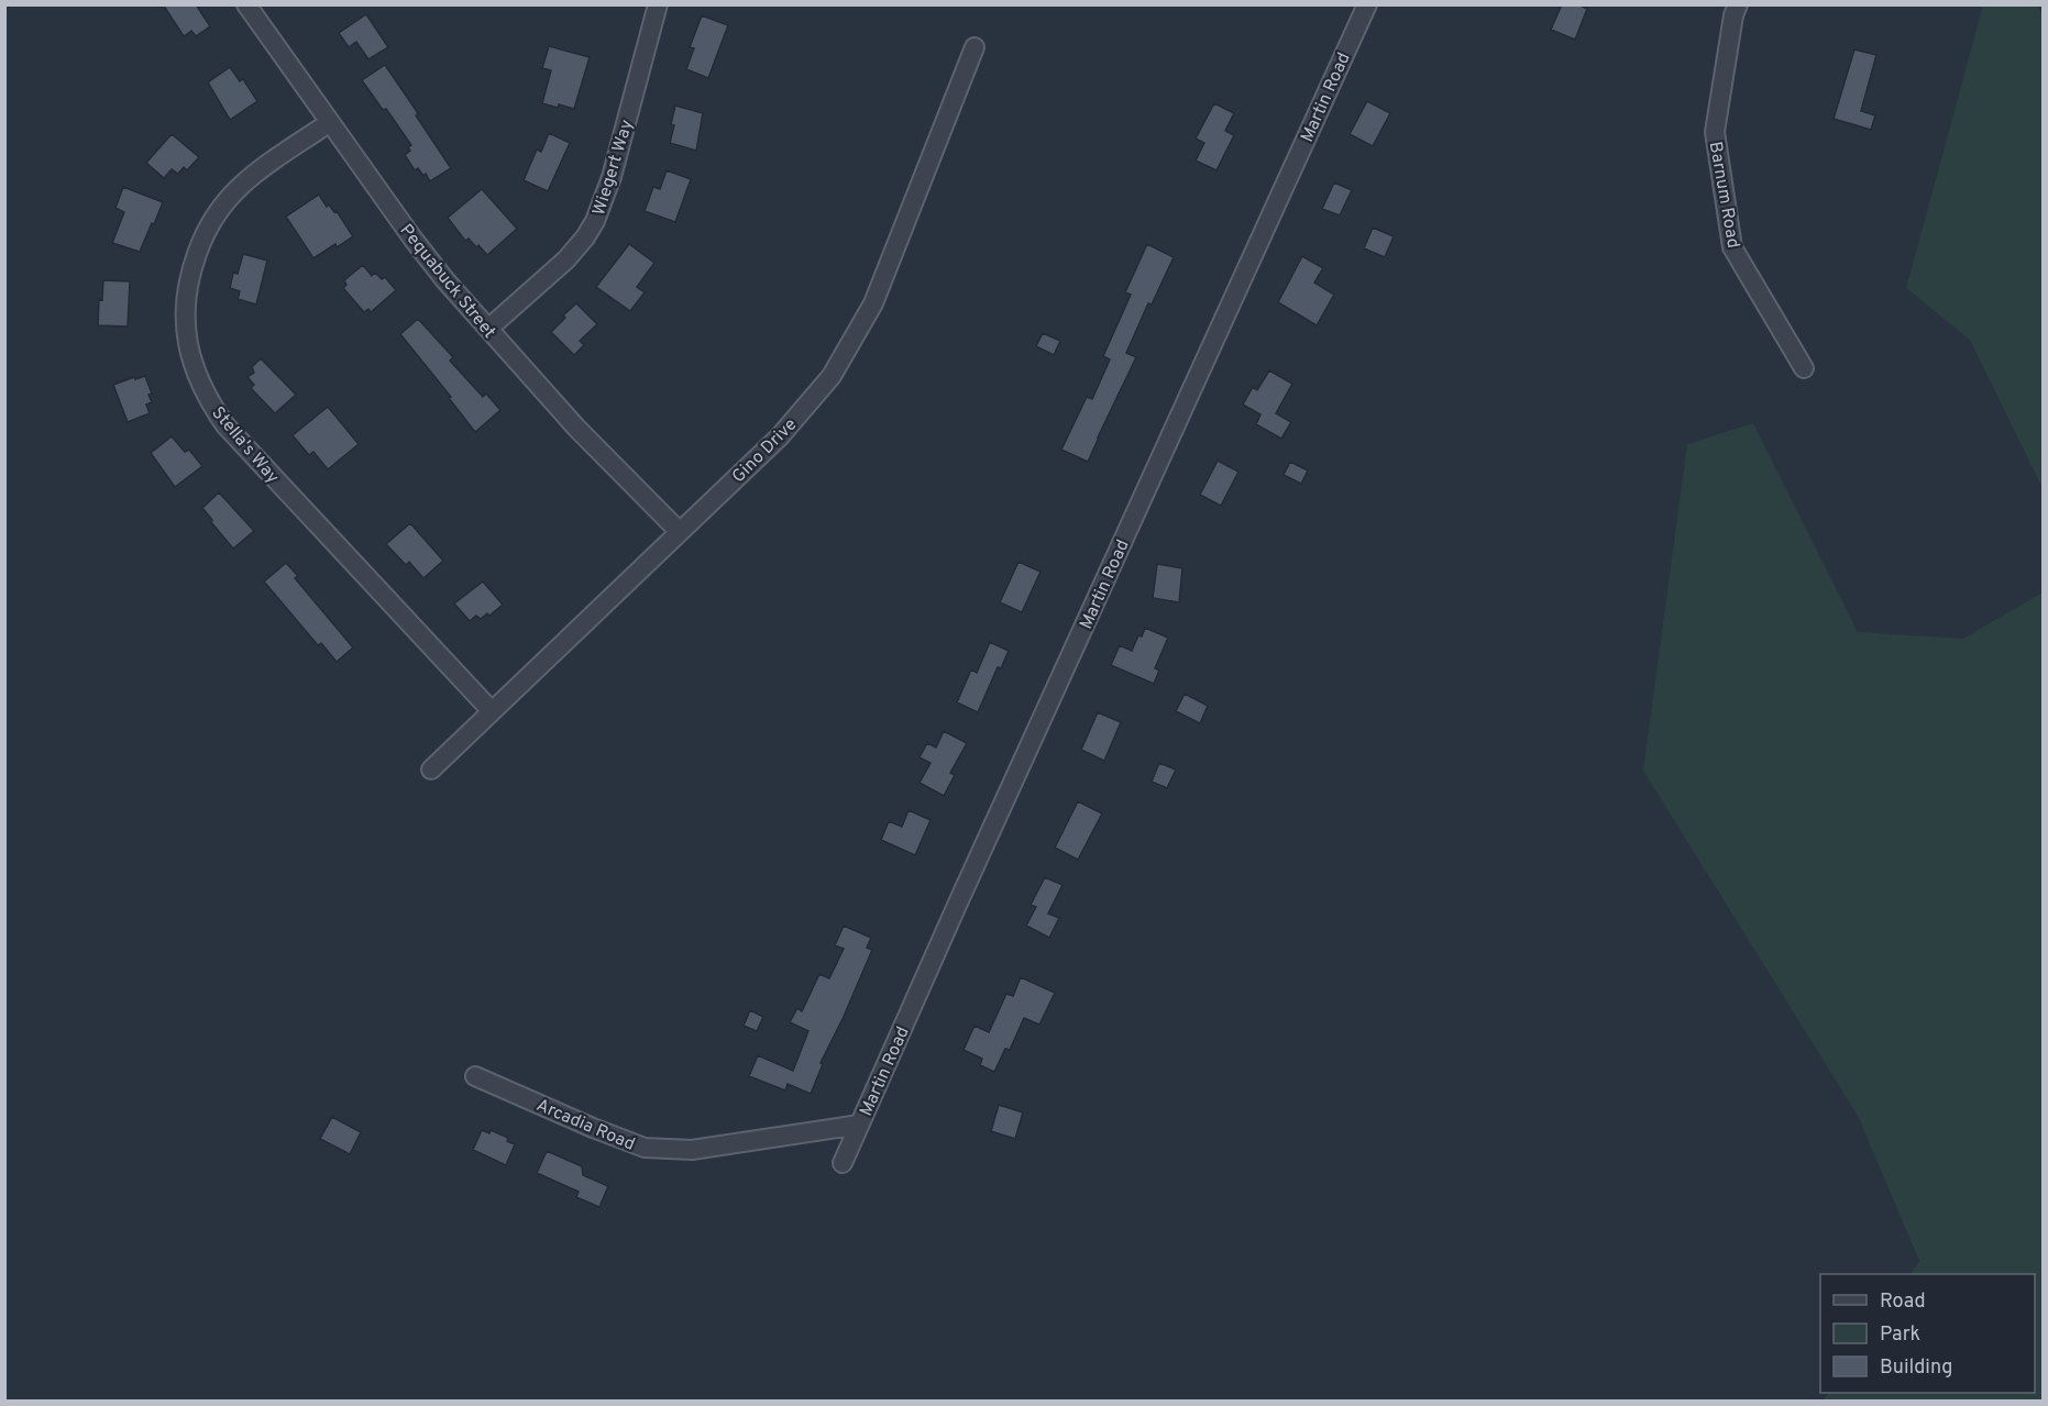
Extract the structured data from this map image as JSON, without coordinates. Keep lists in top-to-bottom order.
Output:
{
  "streets": {
    "street": [
      "Martin Road",
      "Wiegert Way",
      "Barnum Road",
      "Pequabuck Street",
      "Stella's Way",
      "Gino Drive",
      "Arcadia Road"
    ]
  },
  "crossings": [
    ["Martin Road", "Arcadia Road"],
    ["Wiegert Way", "Pequabuck Street"],
    ["Pequabuck Street", "Stella's Way"],
    ["Pequabuck Street", "Gino Drive"],
    ["Stella's Way", "Gino Drive"]
  ],
  "legend": ["Road", "Park", "Building"]
}
